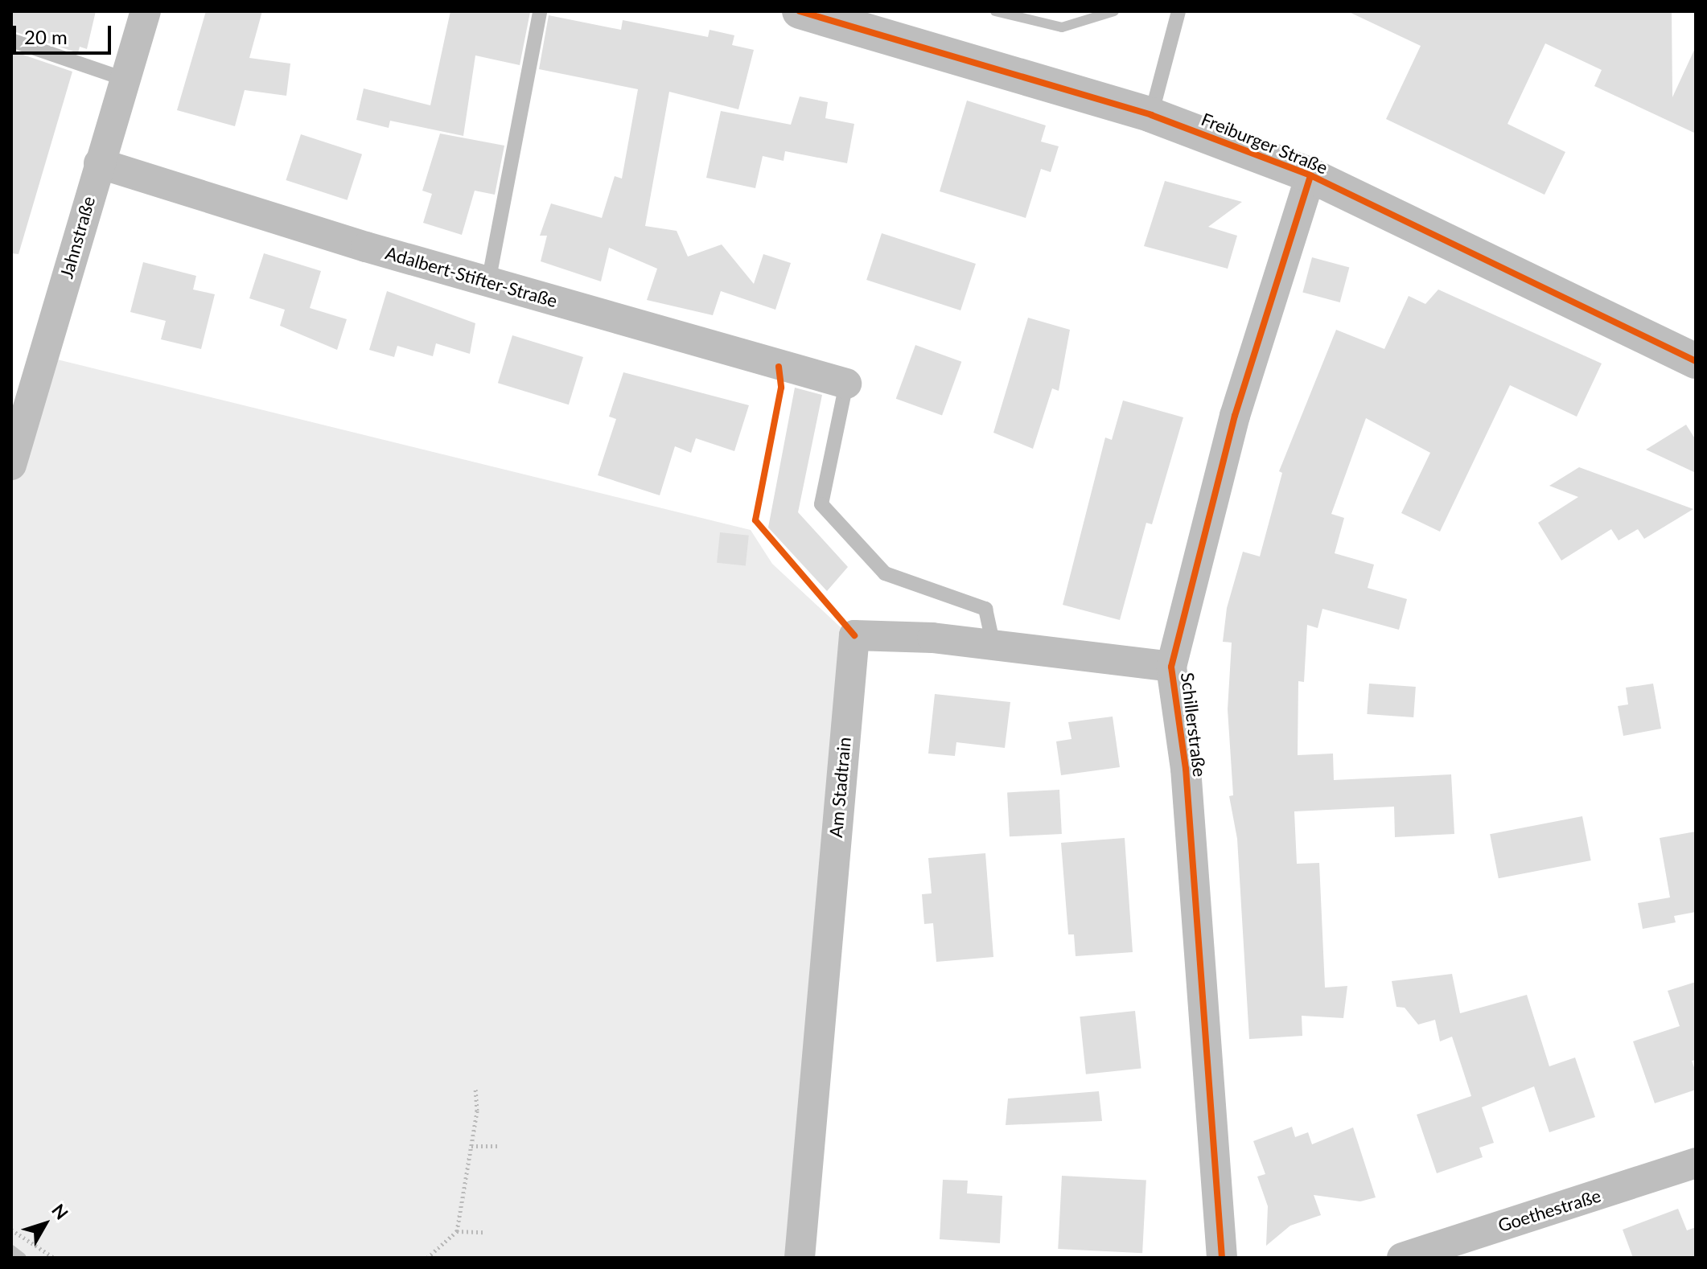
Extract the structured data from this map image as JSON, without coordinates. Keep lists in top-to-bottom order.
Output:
{
  "streets": {
    "street": [
      "Freiburger Straße",
      "Jahnstraße",
      "Adalbert-Stifter-Straße",
      "Schillerstraße",
      "Am Stadtrain",
      "Goethestraße"
    ]
  },
  "crossings": [
    ["Freiburger Straße", "Schillerstraße"],
    ["Jahnstraße", "Adalbert-Stifter-Straße"],
    ["Schillerstraße", "Am Stadtrain"]
  ],
  "scale_bar": "20 m",
  "north": "top right"
}
